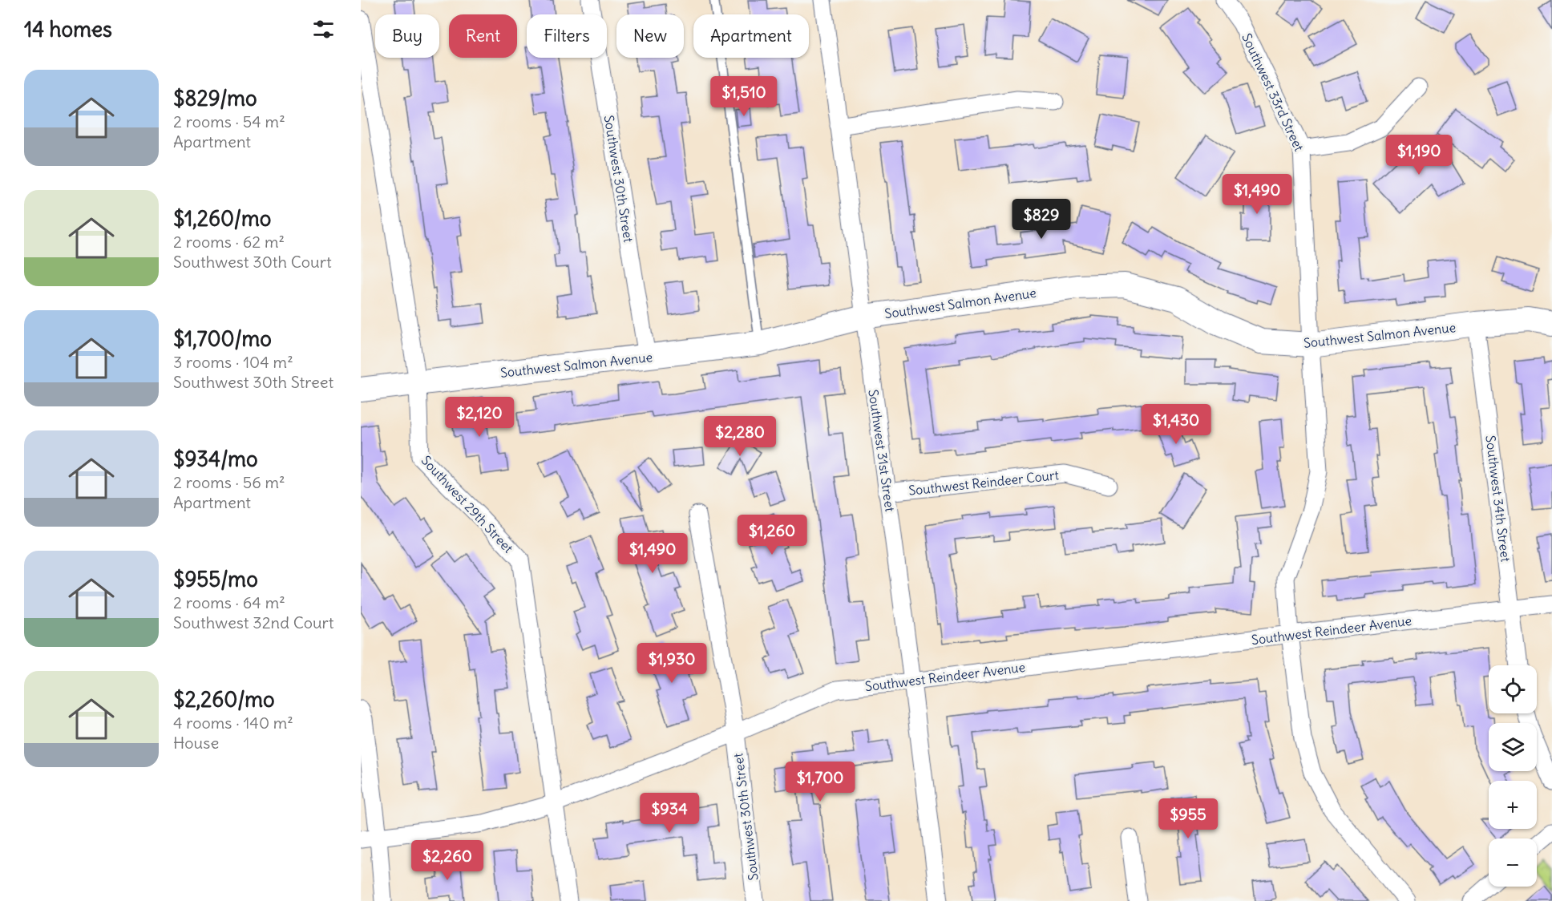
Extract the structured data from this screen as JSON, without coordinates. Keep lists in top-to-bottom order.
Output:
{
  "streets": {
    "street": [
      "Southwest 33rd Street",
      "Southwest 30th Street",
      "Southwest Salmon Avenue",
      "Southwest 31st Street",
      "Southwest Reindeer Court",
      "Southwest 34th Street",
      "Southwest 29th Street",
      "Southwest Reindeer Avenue"
    ]
  },
  "crossings": [
    ["Southwest 33rd Street", "Southwest Salmon Avenue"],
    ["Southwest 33rd Street", "Southwest Reindeer Avenue"],
    ["Southwest 30th Street", "Southwest Salmon Avenue"],
    ["Southwest 30th Street", "Southwest Reindeer Avenue"],
    ["Southwest Salmon Avenue", "Southwest 31st Street"],
    ["Southwest Salmon Avenue", "Southwest 34th Street"],
    ["Southwest Salmon Avenue", "Southwest 29th Street"],
    ["Southwest 31st Street", "Southwest Reindeer Court"],
    ["Southwest 31st Street", "Southwest Reindeer Avenue"],
    ["Southwest 34th Street", "Southwest Reindeer Avenue"],
    ["Southwest 29th Street", "Southwest Reindeer Avenue"]
  ],
  "page": {
    "heading": "14 homes",
    "chip": [
      "Buy",
      "Rent",
      "Filters",
      "New",
      "Apartment"
    ],
    "list": [
      {
        "name": "$829/mo",
        "note": "2 rooms · 54 m² · Apartment"
      },
      {
        "name": "$1,260/mo",
        "note": "2 rooms · 62 m² · Southwest 30th Court"
      },
      {
        "name": "$1,700/mo",
        "note": "3 rooms · 104 m² · Southwest 30th Street"
      },
      {
        "name": "$934/mo",
        "note": "2 rooms · 56 m² · Apartment"
      },
      {
        "name": "$955/mo",
        "note": "2 rooms · 64 m² · Southwest 32nd Court"
      },
      {
        "name": "$2,260/mo",
        "note": "4 rooms · 140 m² · House"
      }
    ],
    "price": [
      "$1,510",
      "$1,190",
      "$1,490",
      "$829",
      "$2,120",
      "$1,430",
      "$2,280",
      "$1,260",
      "$1,490",
      "$1,930",
      "$1,700",
      "$934",
      "$955",
      "$2,260"
    ],
    "map_buttons": ["+", "−"]
  }
}
